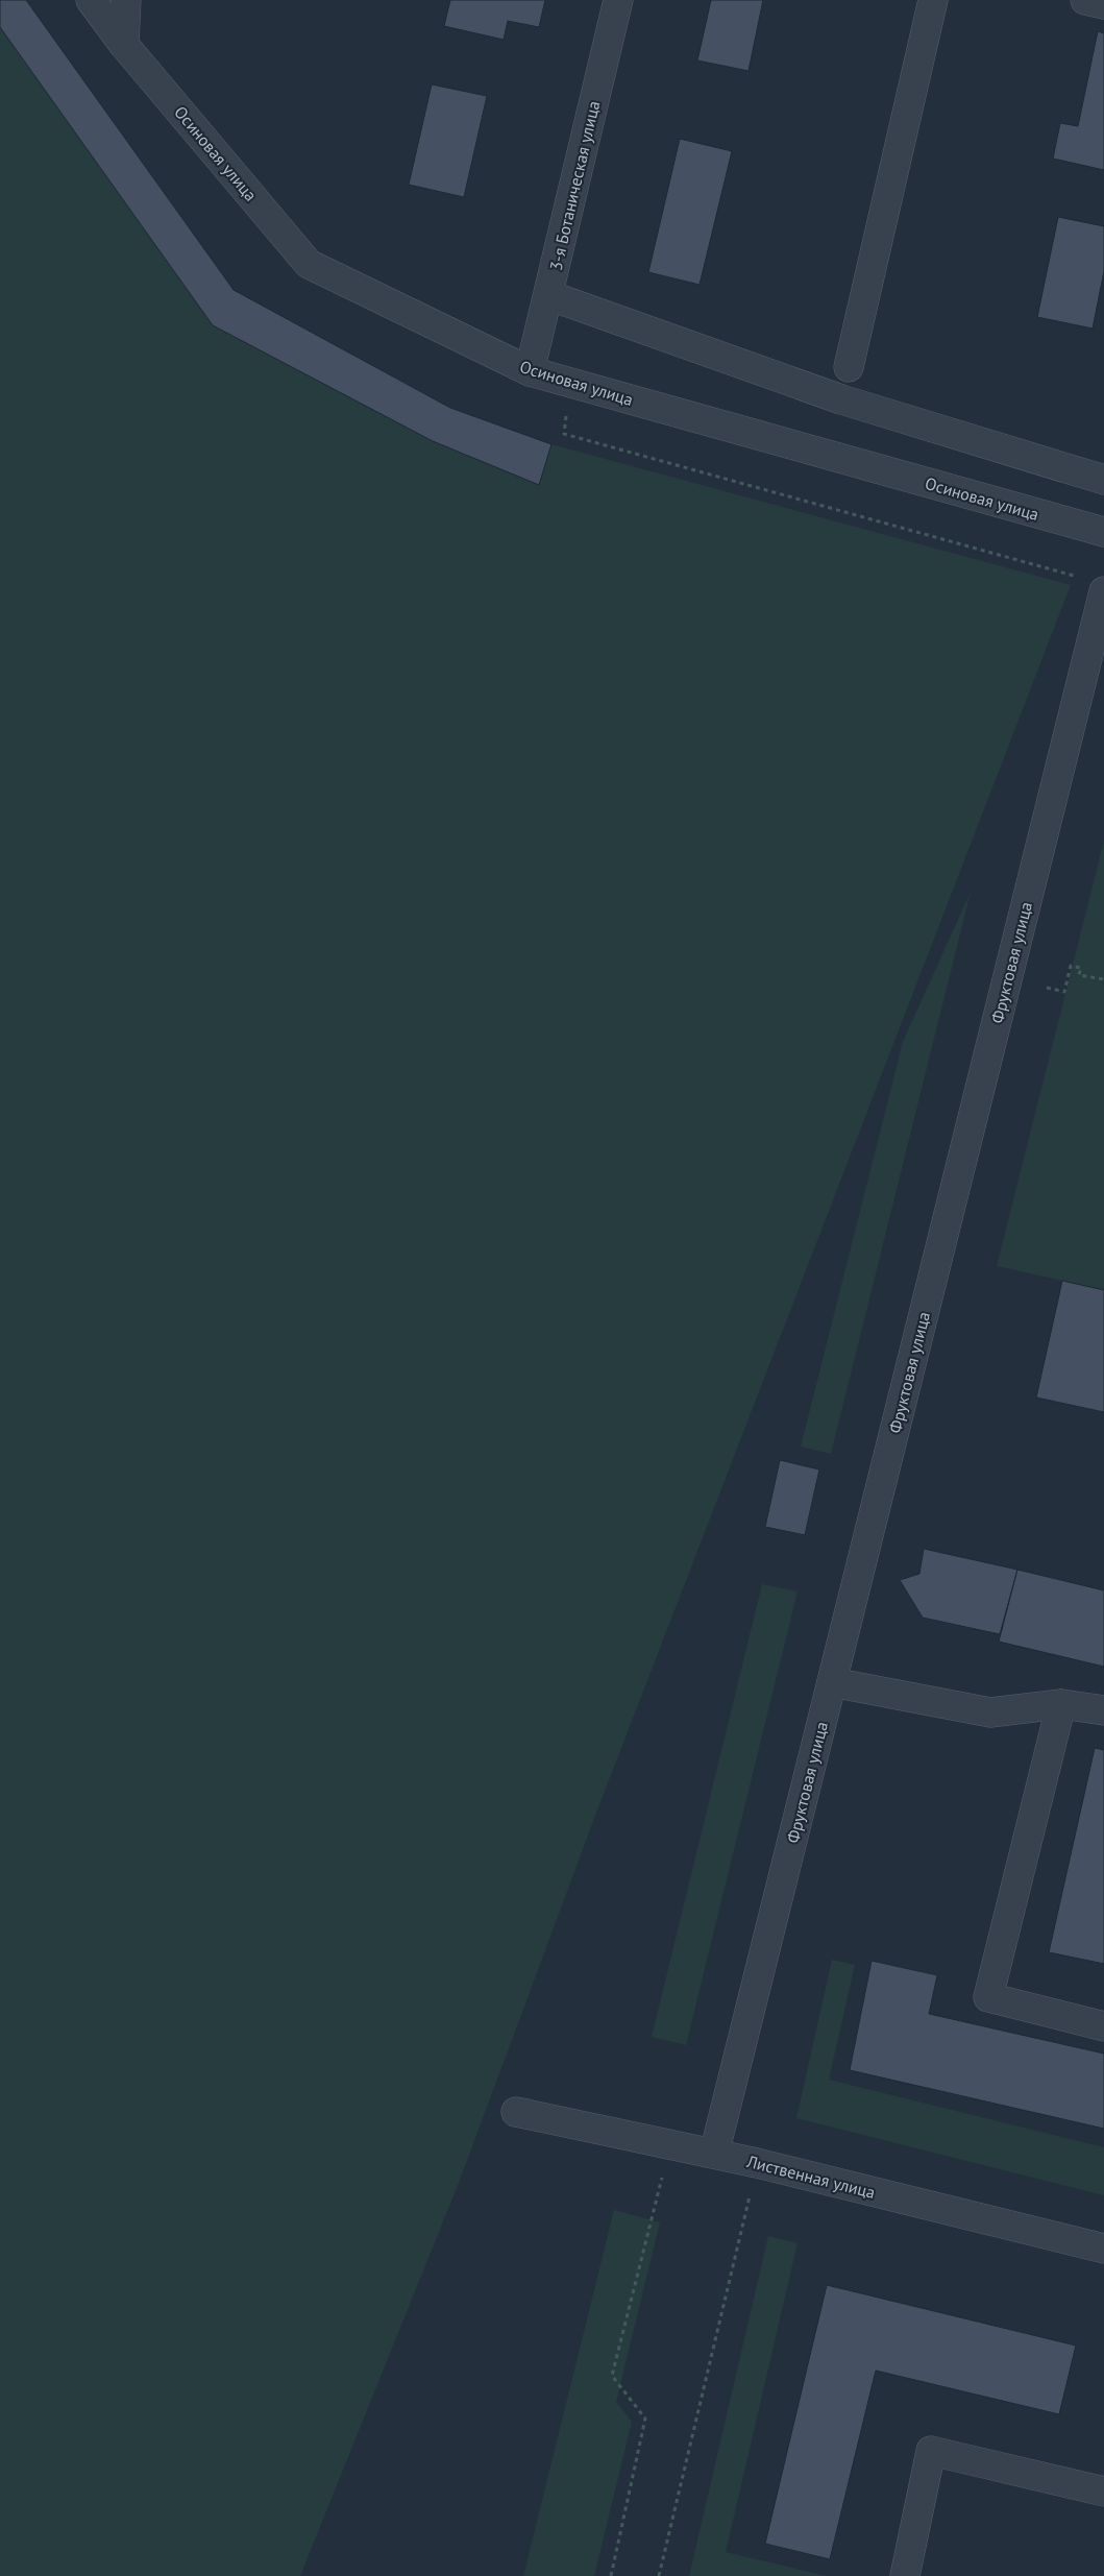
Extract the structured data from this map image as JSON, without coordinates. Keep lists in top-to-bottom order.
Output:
{
  "streets": {
    "street": [
      "Осиновая улица",
      "3-я Ботаническая улица",
      "Фруктовая улица",
      "Лиственная улица"
    ]
  },
  "crossings": [
    ["Осиновая улица", "3-я Ботаническая улица"],
    ["Фруктовая улица", "Лиственная улица"]
  ]
}
